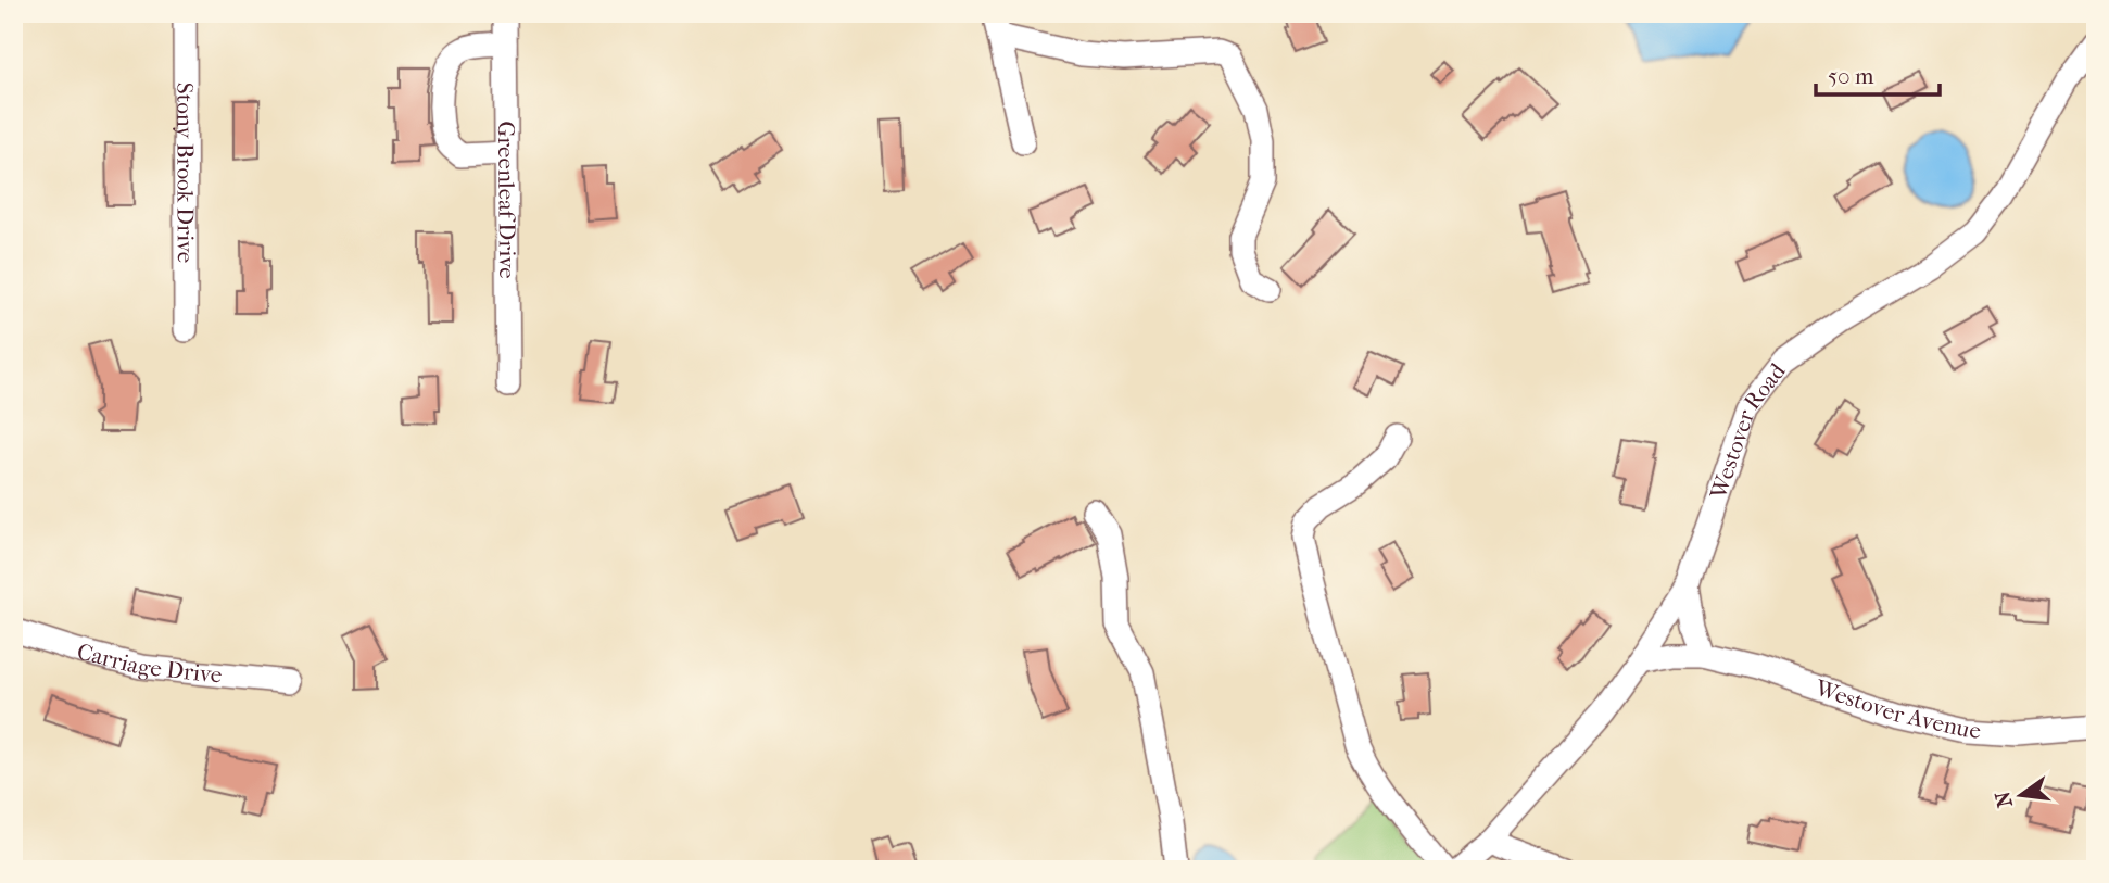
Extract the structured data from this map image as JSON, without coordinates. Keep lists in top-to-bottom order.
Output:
{
  "streets": {
    "street": [
      "Stony Brook Drive",
      "Greenleaf Drive",
      "Westover Road",
      "Carriage Drive",
      "Westover Avenue"
    ]
  },
  "crossings": [
    ["Westover Road", "Westover Avenue"]
  ],
  "scale_bar": "50 m",
  "north": "left"
}
